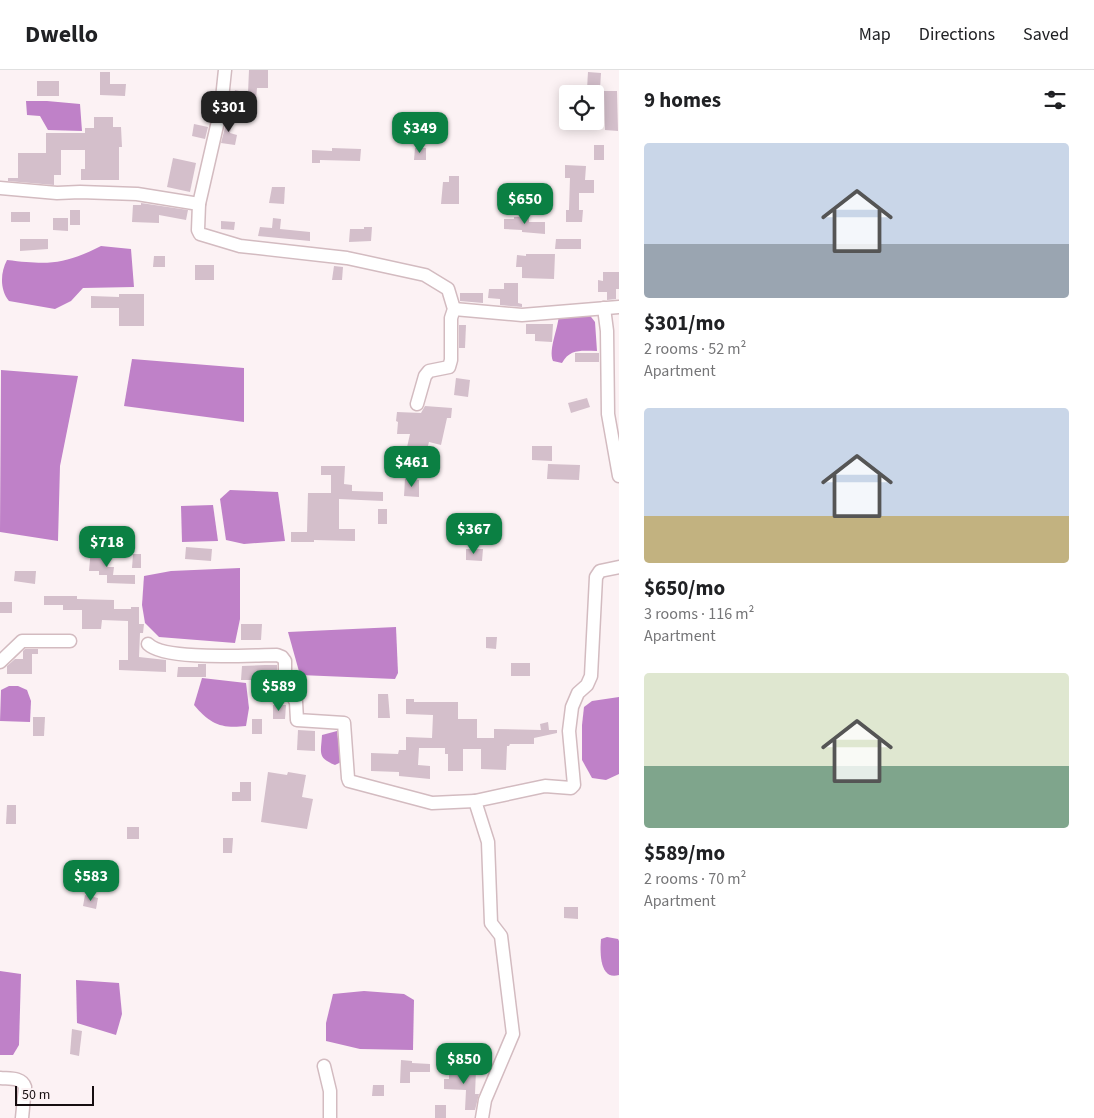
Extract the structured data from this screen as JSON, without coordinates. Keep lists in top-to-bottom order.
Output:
{
  "scale_bar": "50 m",
  "page": {
    "header": "Dwello",
    "nav": ["Map", "Directions", "Saved"],
    "heading": "9 homes",
    "price": [
      "$301",
      "$349",
      "$650",
      "$461",
      "$367",
      "$718",
      "$589",
      "$583",
      "$850"
    ],
    "list": [
      {
        "name": "$301/mo",
        "note": "2 rooms · 52 m² · Apartment"
      },
      {
        "name": "$650/mo",
        "note": "3 rooms · 116 m² · Apartment"
      },
      {
        "name": "$589/mo",
        "note": "2 rooms · 70 m² · Apartment"
      }
    ],
    "scale": "50 m"
  }
}
